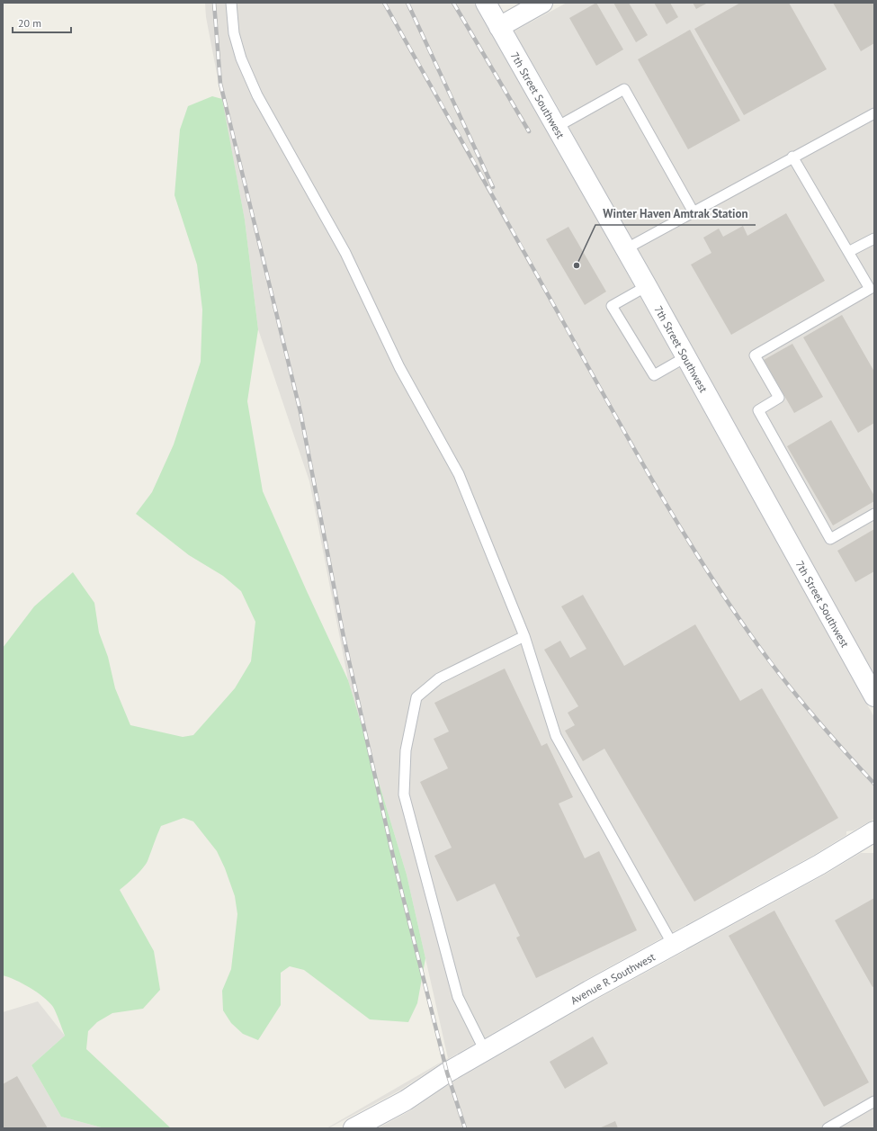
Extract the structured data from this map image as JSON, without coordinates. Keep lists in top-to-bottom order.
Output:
{
  "streets": {
    "street": ["7th Street Southwest", "Avenue R Southwest"]
  },
  "places": ["Winter Haven Amtrak Station"],
  "scale_bar": "20 m"
}
